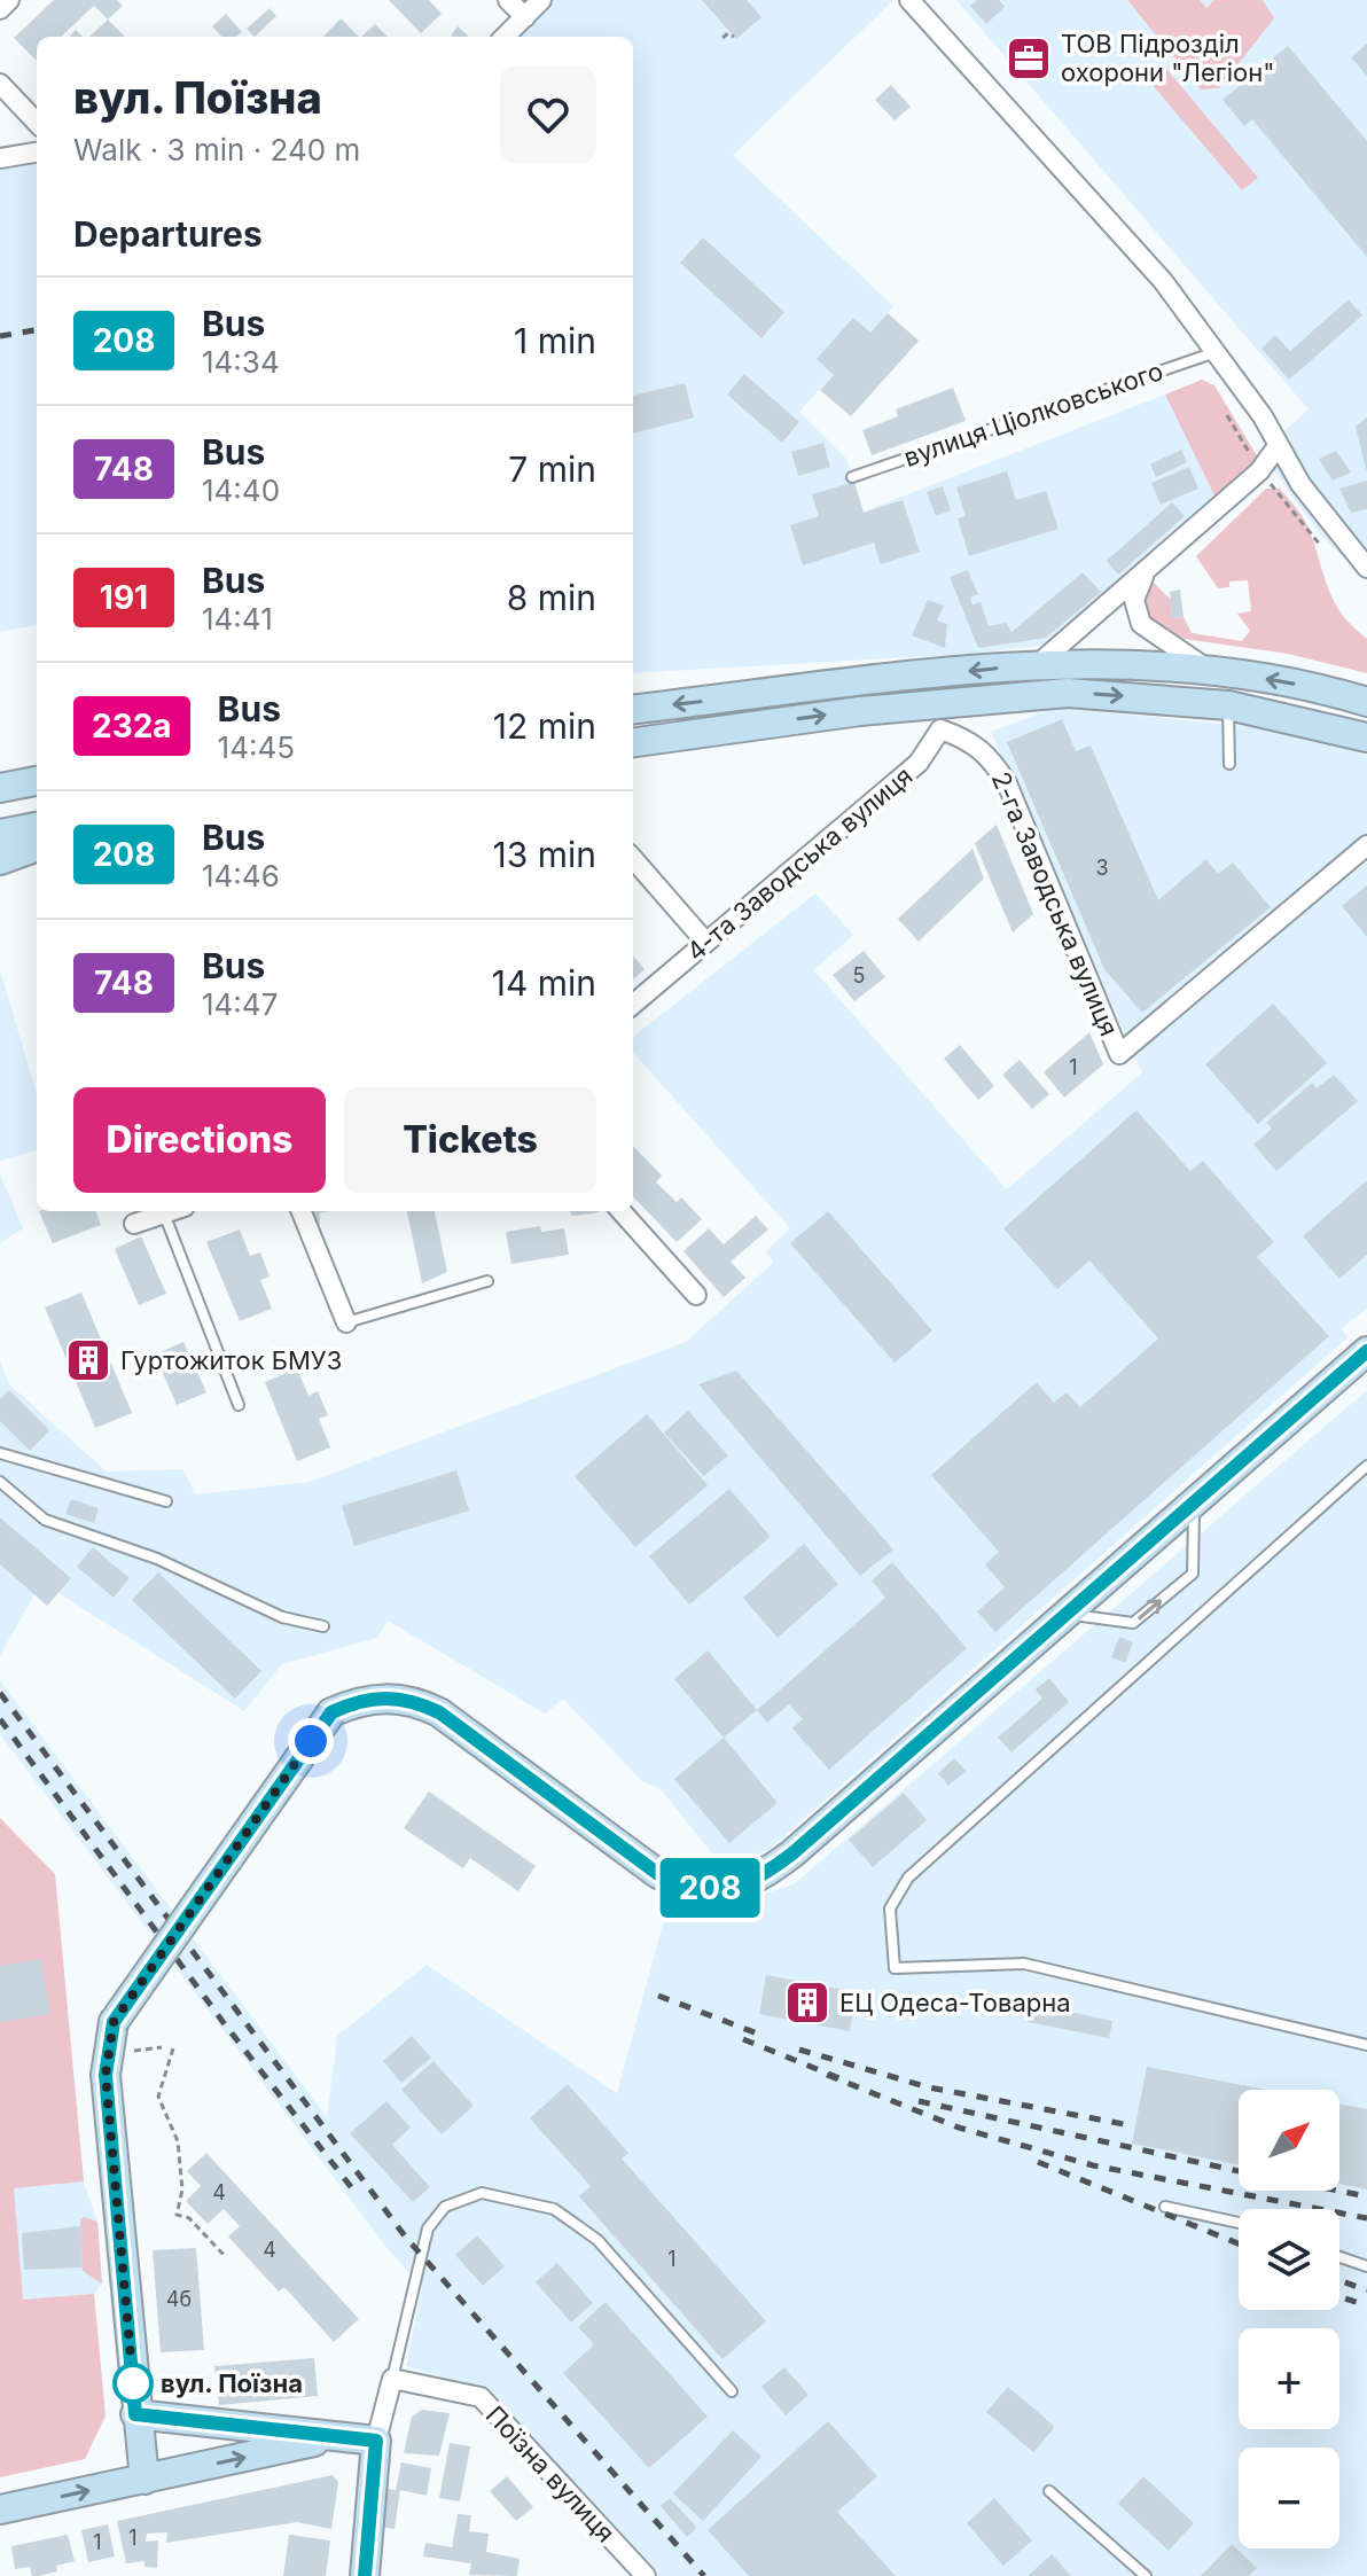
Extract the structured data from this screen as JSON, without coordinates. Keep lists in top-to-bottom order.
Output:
{
  "streets": {
    "street": ["4-та Заводська вулиця", "2-га Заводська вулиця", "Поїзна вулиця"],
    "lane": ["вулиця Ціолковського"]
  },
  "crossings": [
    ["4-та Заводська вулиця", "2-га Заводська вулиця"]
  ],
  "places": {
    "office": ["ТОВ Підрозділ охорони \"Легіон\""],
    "building": ["Гуртожиток БМУЗ", "ЕЦ Одеса-Товарна"],
    "other": ["вул. Поїзна"]
  },
  "lines": ["bus line 208"],
  "house_numbers": [
    "3",
    "5",
    "1",
    "4",
    "4",
    "1",
    "4б",
    "1",
    "1"
  ],
  "north": "top right",
  "page": {
    "on_map": "208",
    "heading": [
      ["вул. Поїзна", "Walk · 3 min · 240 m"],
      "Departures"
    ],
    "list": [
      {
        "mark": "208",
        "name": "Bus",
        "note": "14:34",
        "value": "1 min"
      },
      {
        "mark": "748",
        "name": "Bus",
        "note": "14:40",
        "value": "7 min"
      },
      {
        "mark": "191",
        "name": "Bus",
        "note": "14:41",
        "value": "8 min"
      },
      {
        "mark": "232а",
        "name": "Bus",
        "note": "14:45",
        "value": "12 min"
      },
      {
        "mark": "208",
        "name": "Bus",
        "note": "14:46",
        "value": "13 min"
      },
      {
        "mark": "748",
        "name": "Bus",
        "note": "14:47",
        "value": "14 min"
      }
    ],
    "buttons": ["Directions", "Tickets"],
    "map_buttons": ["+", "−"]
  }
}
